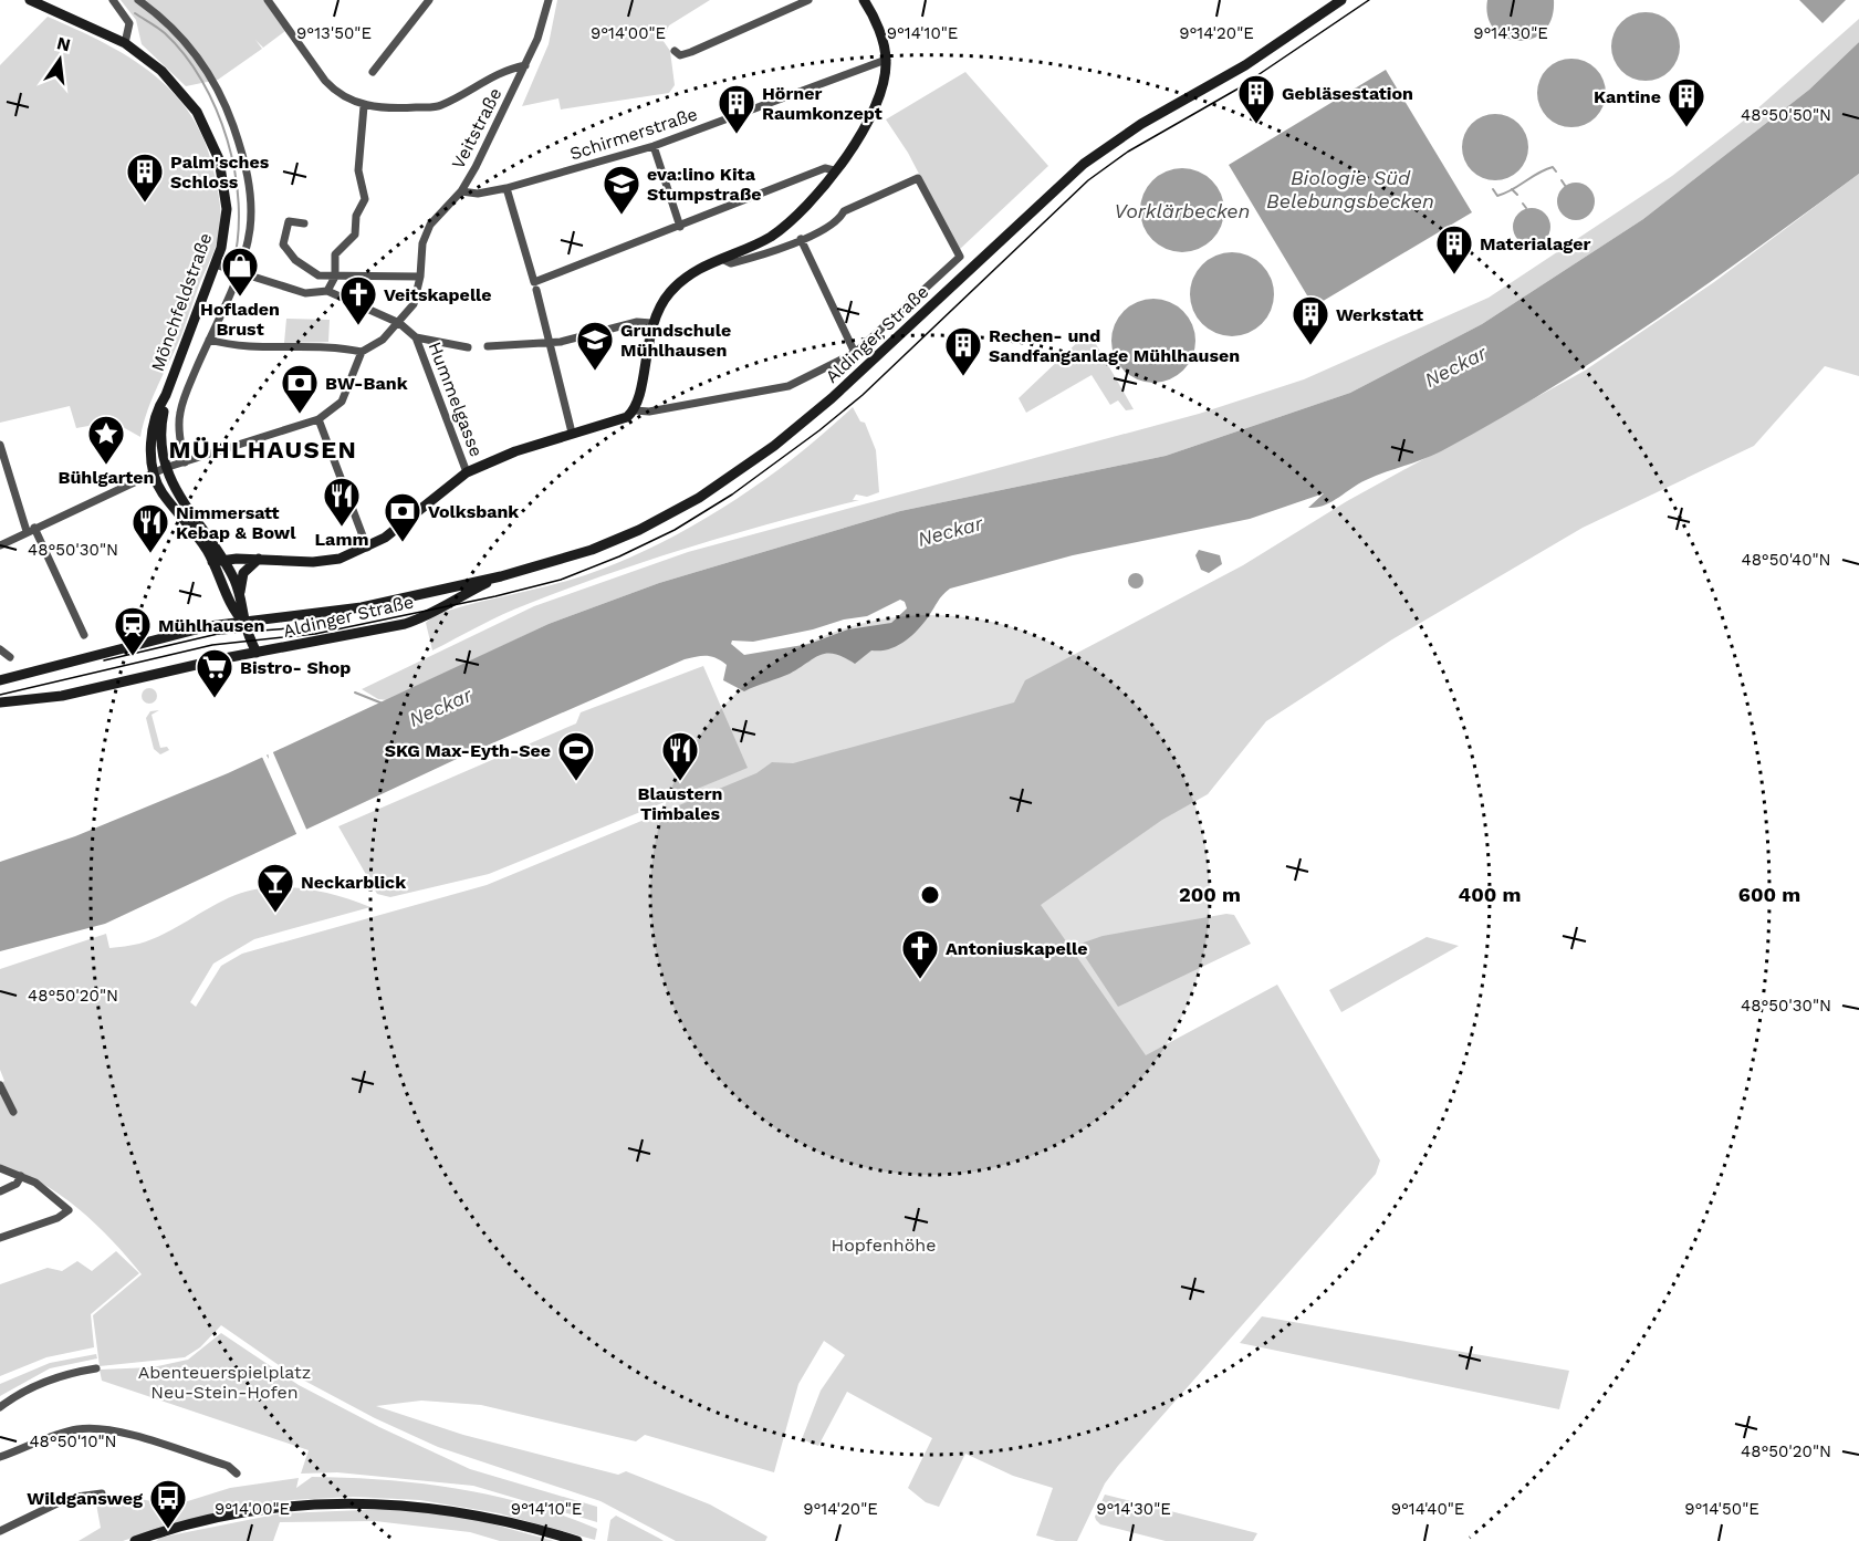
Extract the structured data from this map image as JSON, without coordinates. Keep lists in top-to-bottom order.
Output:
{
  "streets": {
    "main road": ["Mönchfeldstraße", "Aldinger Straße"],
    "street": ["Veitstraße", "Schirmerstraße", "Hummelgasse"]
  },
  "crossings": [
    ["Veitstraße", "Schirmerstraße"],
    ["Mönchfeldstraße", "Aldinger Straße"],
    ["Aldinger Straße", "Hummelgasse"]
  ],
  "districts": ["MÜHLHAUSEN"],
  "water": ["Biologie Süd Belebungsbecken", "Vorklärbecken", "Neckar"],
  "parks": ["Hopfenhöhe", "Abenteuerspielplatz Neu-Stein-Hofen"],
  "places": {
    "building": [
      "Gebläsestation",
      "Kantine",
      "Hörner Raumkonzept",
      "Palm'sches Schloss",
      "Materialager",
      "Werkstatt",
      "Rechen- und Sandfanganlage Mühlhausen"
    ],
    "school or university": ["eva:lino Kita Stumpstraße", "Grundschule Mühlhausen"],
    "shop": ["Hofladen Brust"],
    "church": ["Veitskapelle", "Antoniuskapelle"],
    "bank": ["BW-Bank", "Volksbank"],
    "place": ["Bühlgarten"],
    "restaurant": ["Lamm", "Nimmersatt Kebap & Bowl", "Blaustern Timbales"],
    "station": ["Mühlhausen"],
    "supermarket": ["Bistro- Shop"],
    "sports": ["SKG Max-Eyth-See"],
    "bar": ["Neckarblick"],
    "bus stop": ["Wildgansweg"]
  },
  "north": "top",
  "coordinates": [
    "9°14'00\"E",
    "9°14'10\"E",
    "9°13'50\"E",
    "9°14'20\"E",
    "9°14'30\"E",
    "48°50'50\"N",
    "48°50'30\"N",
    "48°50'40\"N",
    "48°50'20\"N",
    "48°50'10\"N",
    "9°14'40\"E",
    "9°14'50\"E"
  ],
  "rings": ["200 m", "400 m", "600 m"]
}
